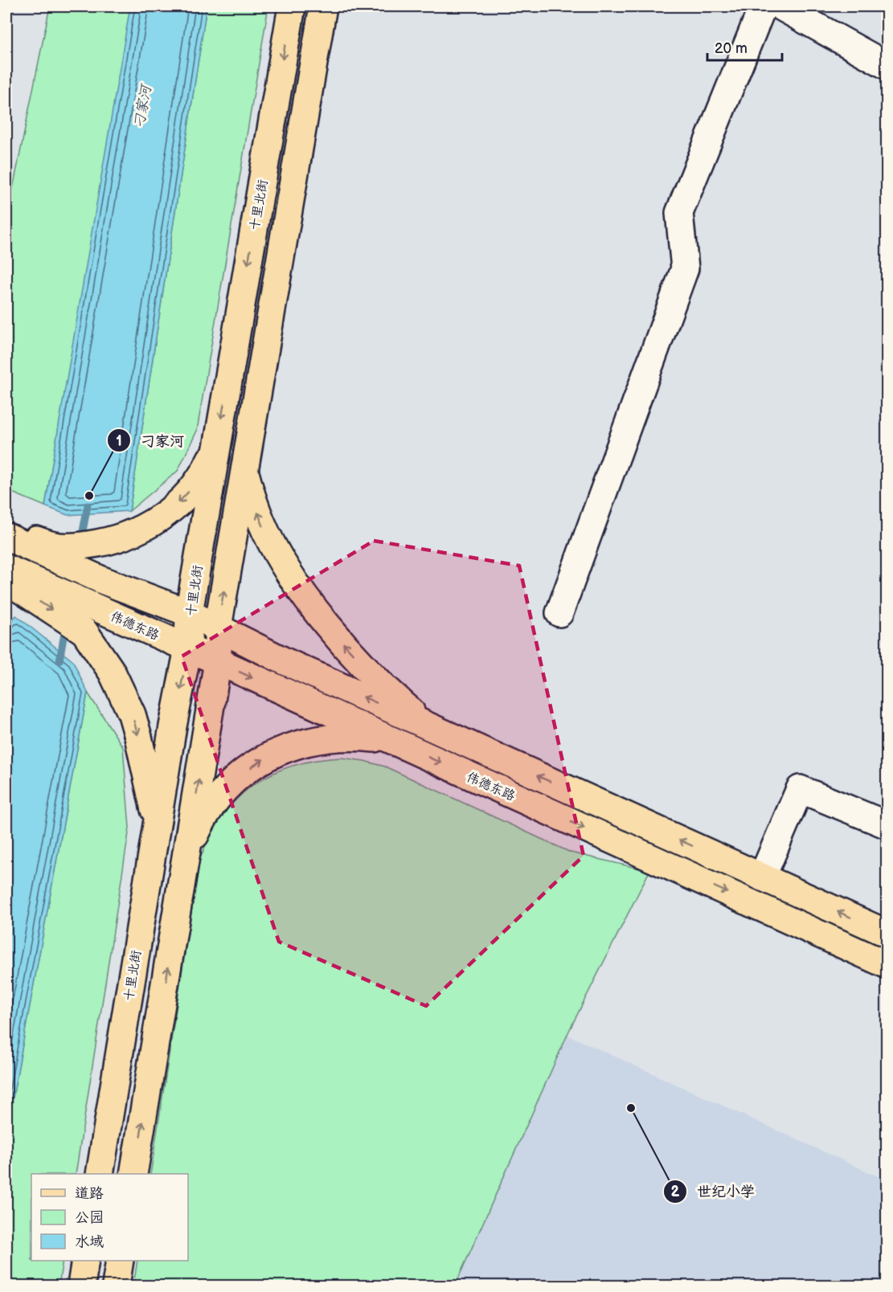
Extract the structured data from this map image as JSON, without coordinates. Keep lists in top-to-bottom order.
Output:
{
  "streets": {
    "main road": ["十里北街", "伟德东路"]
  },
  "crossings": [
    ["十里北街", "伟德东路"]
  ],
  "water": ["刁家河"],
  "places": ["刁家河", "世纪小学"],
  "legend": ["道路", "公园", "水域"],
  "scale_bar": "20 m"
}
